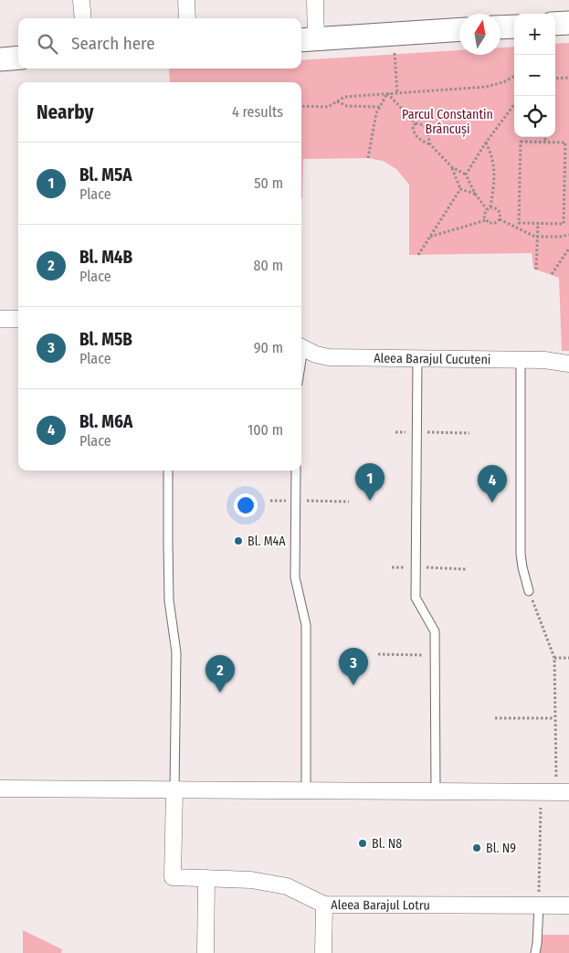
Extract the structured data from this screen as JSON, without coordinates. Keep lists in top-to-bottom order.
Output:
{
  "streets": {
    "street": ["Aleea Barajul Cucuteni", "Aleea Barajul Lotru"]
  },
  "parks": ["Parcul Constantin Brâncuși"],
  "places": ["Bl. M4A", "Bl. N8", "Bl. N9"],
  "north": "top",
  "page": {
    "map_buttons": ["+", "−"],
    "search": "Search here",
    "heading": ["Nearby", "4 results"],
    "list": [
      {
        "mark": "1",
        "name": "Bl. M5A",
        "note": "Place",
        "value": "50 m"
      },
      {
        "mark": "2",
        "name": "Bl. M4B",
        "note": "Place",
        "value": "80 m"
      },
      {
        "mark": "3",
        "name": "Bl. M5B",
        "note": "Place",
        "value": "90 m"
      },
      {
        "mark": "4",
        "name": "Bl. M6A",
        "note": "Place",
        "value": "100 m"
      }
    ],
    "pins": [
      "1",
      "4",
      "3",
      "2"
    ]
  }
}
